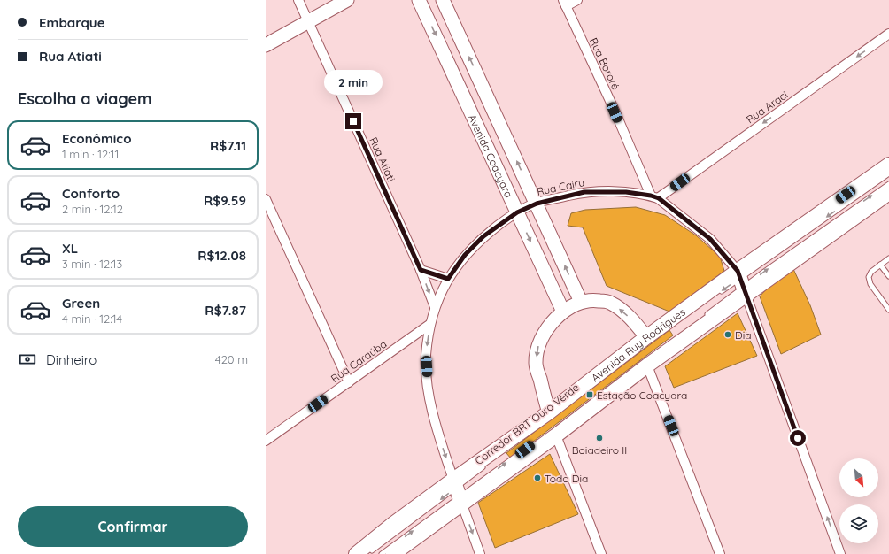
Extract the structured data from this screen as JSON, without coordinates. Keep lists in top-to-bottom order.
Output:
{
  "streets": {
    "main road": ["Avenida Ruy Rodrigues"],
    "street": [
      "Rua Bororé",
      "Rua Araci",
      "Avenida Coacyara",
      "Rua Atiati",
      "Rua Cairu",
      "Rua Caraúba"
    ],
    "lane": ["Corredor BRT Ouro Verde"]
  },
  "crossings": [
    ["Rua Bororé", "Rua Araci"],
    ["Rua Bororé", "Rua Cairu"],
    ["Rua Araci", "Rua Cairu"],
    ["Avenida Coacyara", "Rua Cairu"],
    ["Rua Atiati", "Rua Cairu"],
    ["Rua Cairu", "Avenida Ruy Rodrigues"],
    ["Rua Cairu", "Rua Caraúba"],
    ["Rua Cairu", "Corredor BRT Ouro Verde"],
    ["Avenida Ruy Rodrigues", "Corredor BRT Ouro Verde"]
  ],
  "one_way": ["Rua Araci", "Rua Cairu"],
  "places": {
    "other": ["Dia", "Boiadeiro II", "Todo Dia"],
    "transit": ["Estação Coacyara"]
  },
  "north": "bottom right",
  "page": {
    "banner": ["Embarque", "Rua Atiati"],
    "bubble": "2 min",
    "heading": "Escolha a viagem",
    "list": [
      {
        "name": "Econômico",
        "note": "1 min · 12:11",
        "value": "R$7.11"
      },
      {
        "name": "Conforto",
        "note": "2 min · 12:12",
        "value": "R$9.59"
      },
      {
        "name": "XL",
        "note": "3 min · 12:13",
        "value": "R$12.08"
      },
      {
        "name": "Green",
        "note": "4 min · 12:14",
        "value": "R$7.87"
      }
    ],
    "pay": ["Dinheiro", "420 m"],
    "buttons": "Confirmar"
  }
}
